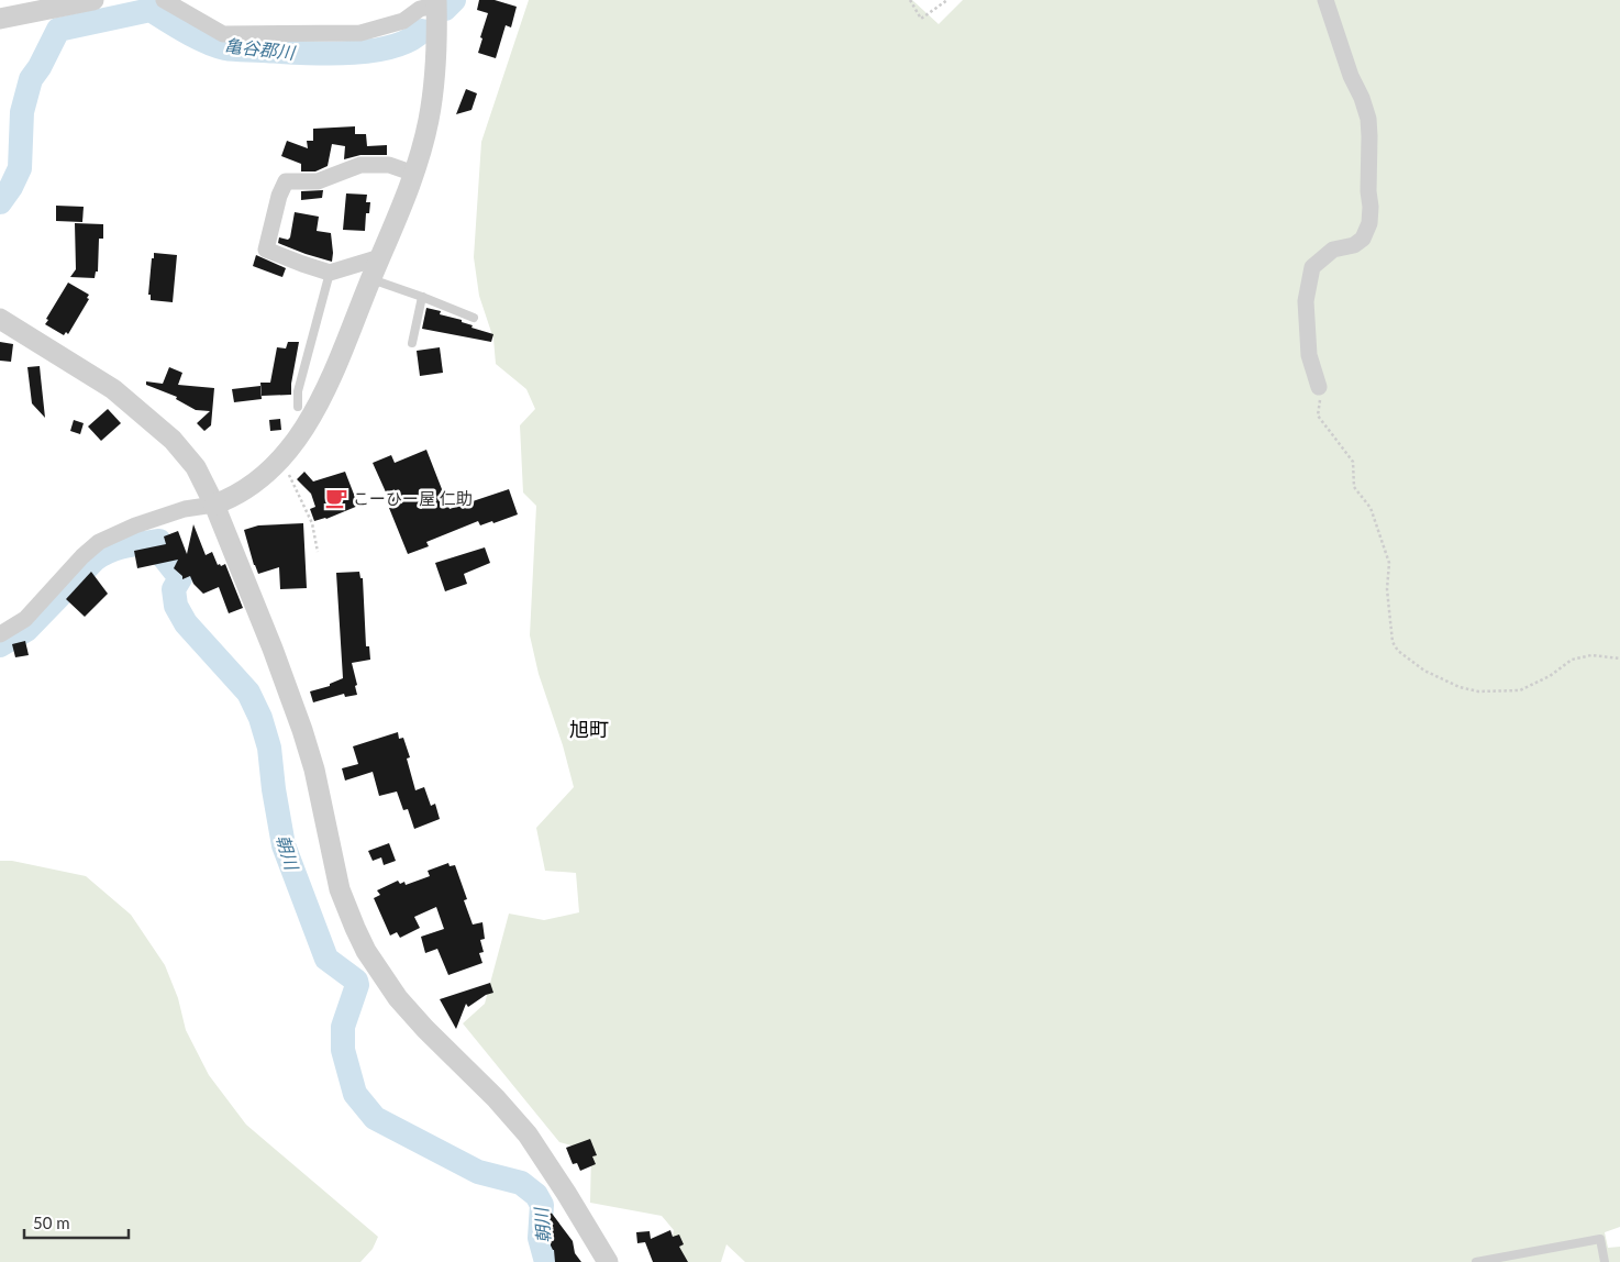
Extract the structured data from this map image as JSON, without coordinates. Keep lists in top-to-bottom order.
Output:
{
  "districts": ["旭町"],
  "water": ["亀谷郡川", "朝川"],
  "places": {
    "cafe": ["こーひー屋 仁助"]
  },
  "scale_bar": "50 m"
}
